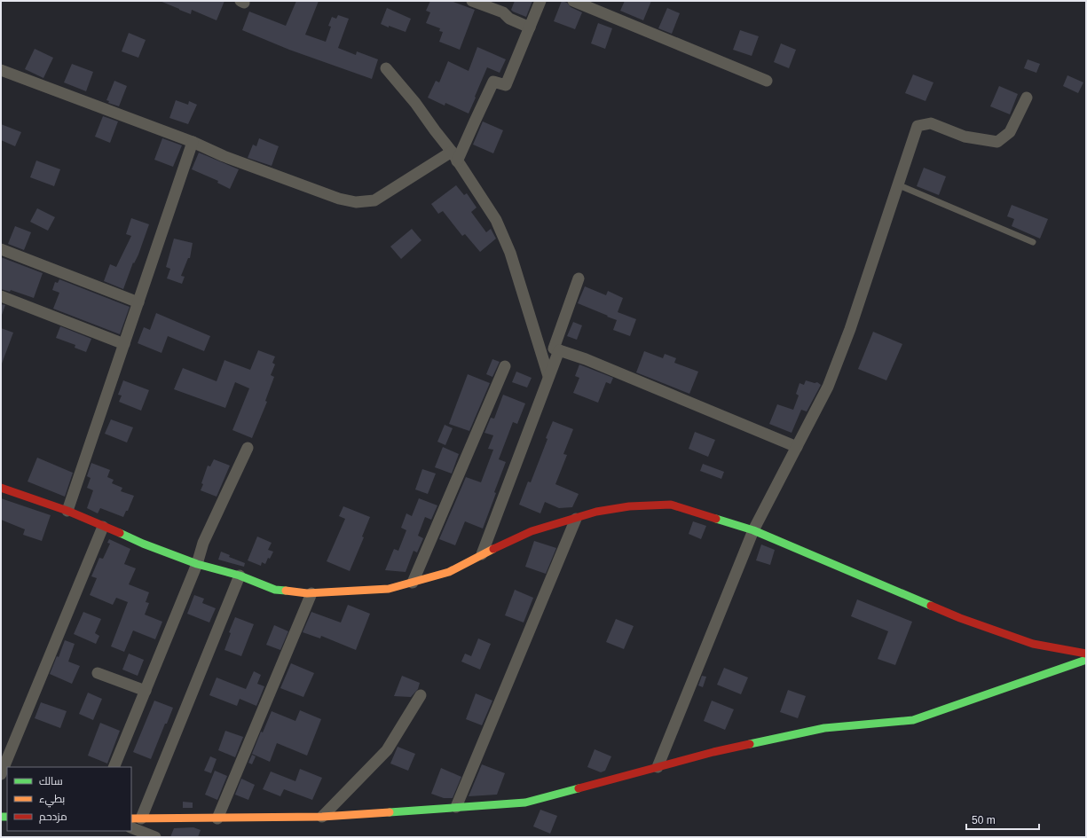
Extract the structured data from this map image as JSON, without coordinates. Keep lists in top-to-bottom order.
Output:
{
  "legend": ["سالك", "بطيء", "مزدحم"],
  "scale_bar": "50 m"
}
